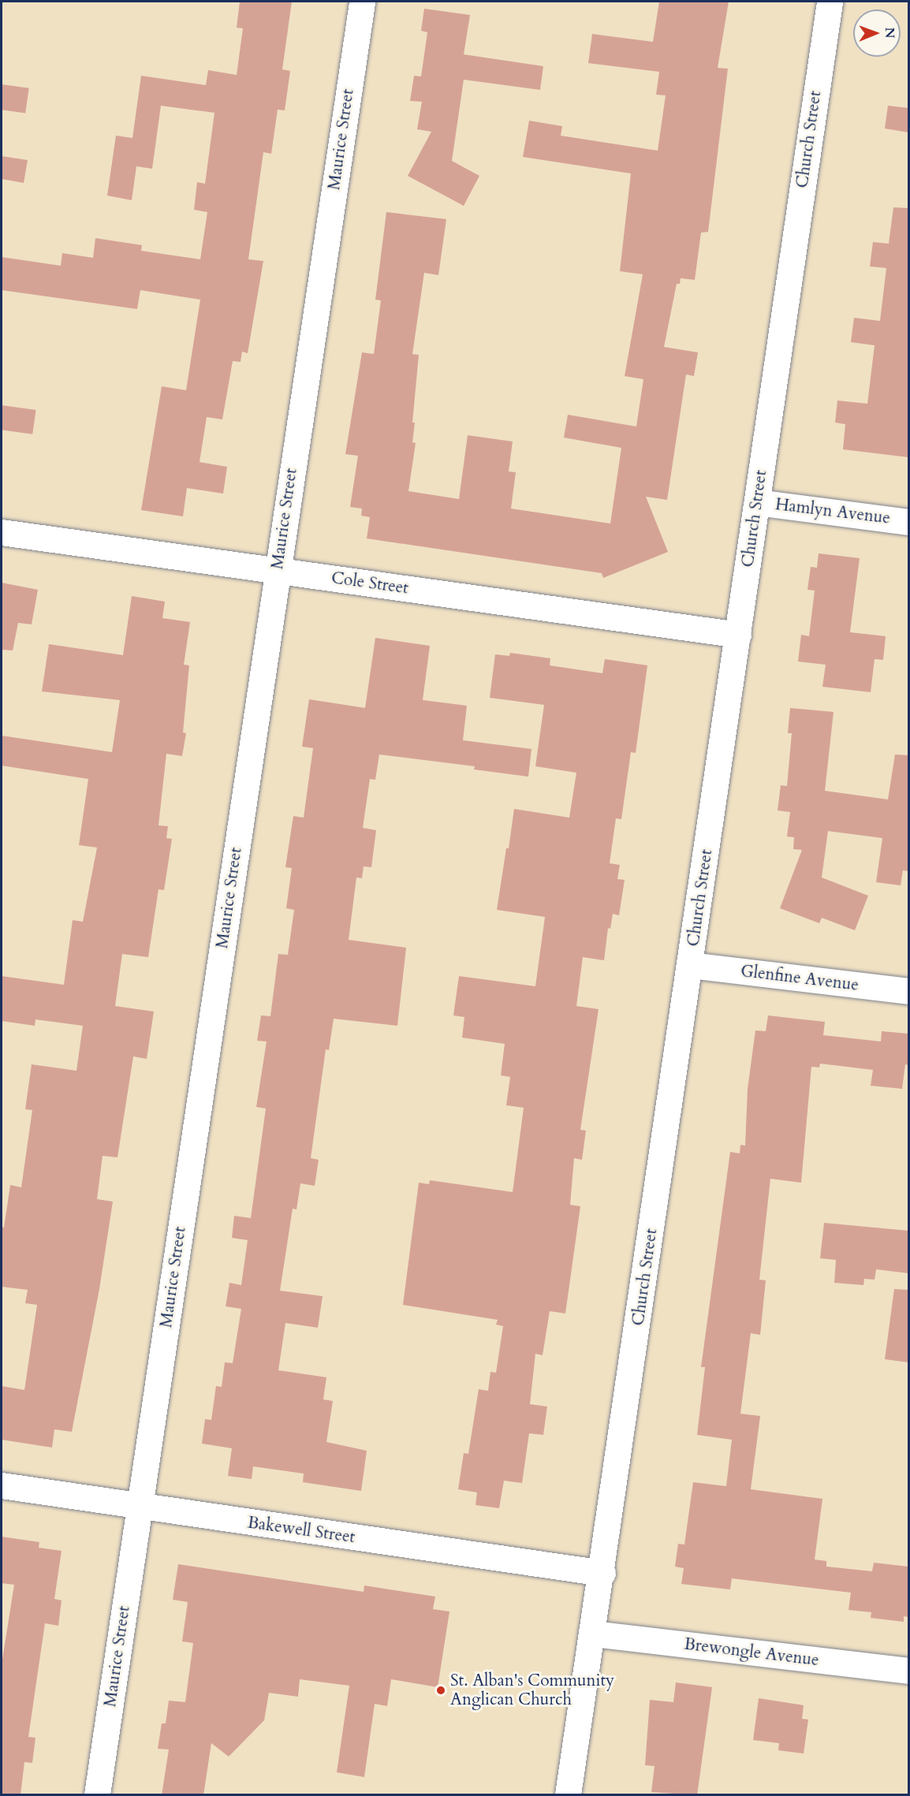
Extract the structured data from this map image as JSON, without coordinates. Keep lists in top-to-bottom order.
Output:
{
  "streets": {
    "street": [
      "Maurice Street",
      "Church Street",
      "Hamlyn Avenue",
      "Cole Street",
      "Glenfine Avenue",
      "Bakewell Street",
      "Brewongle Avenue"
    ]
  },
  "crossings": [
    ["Maurice Street", "Cole Street"],
    ["Maurice Street", "Bakewell Street"],
    ["Church Street", "Hamlyn Avenue"],
    ["Church Street", "Cole Street"],
    ["Church Street", "Glenfine Avenue"],
    ["Church Street", "Bakewell Street"],
    ["Church Street", "Brewongle Avenue"]
  ],
  "places": ["St. Alban's Community Anglican Church"],
  "north": "right"
}
